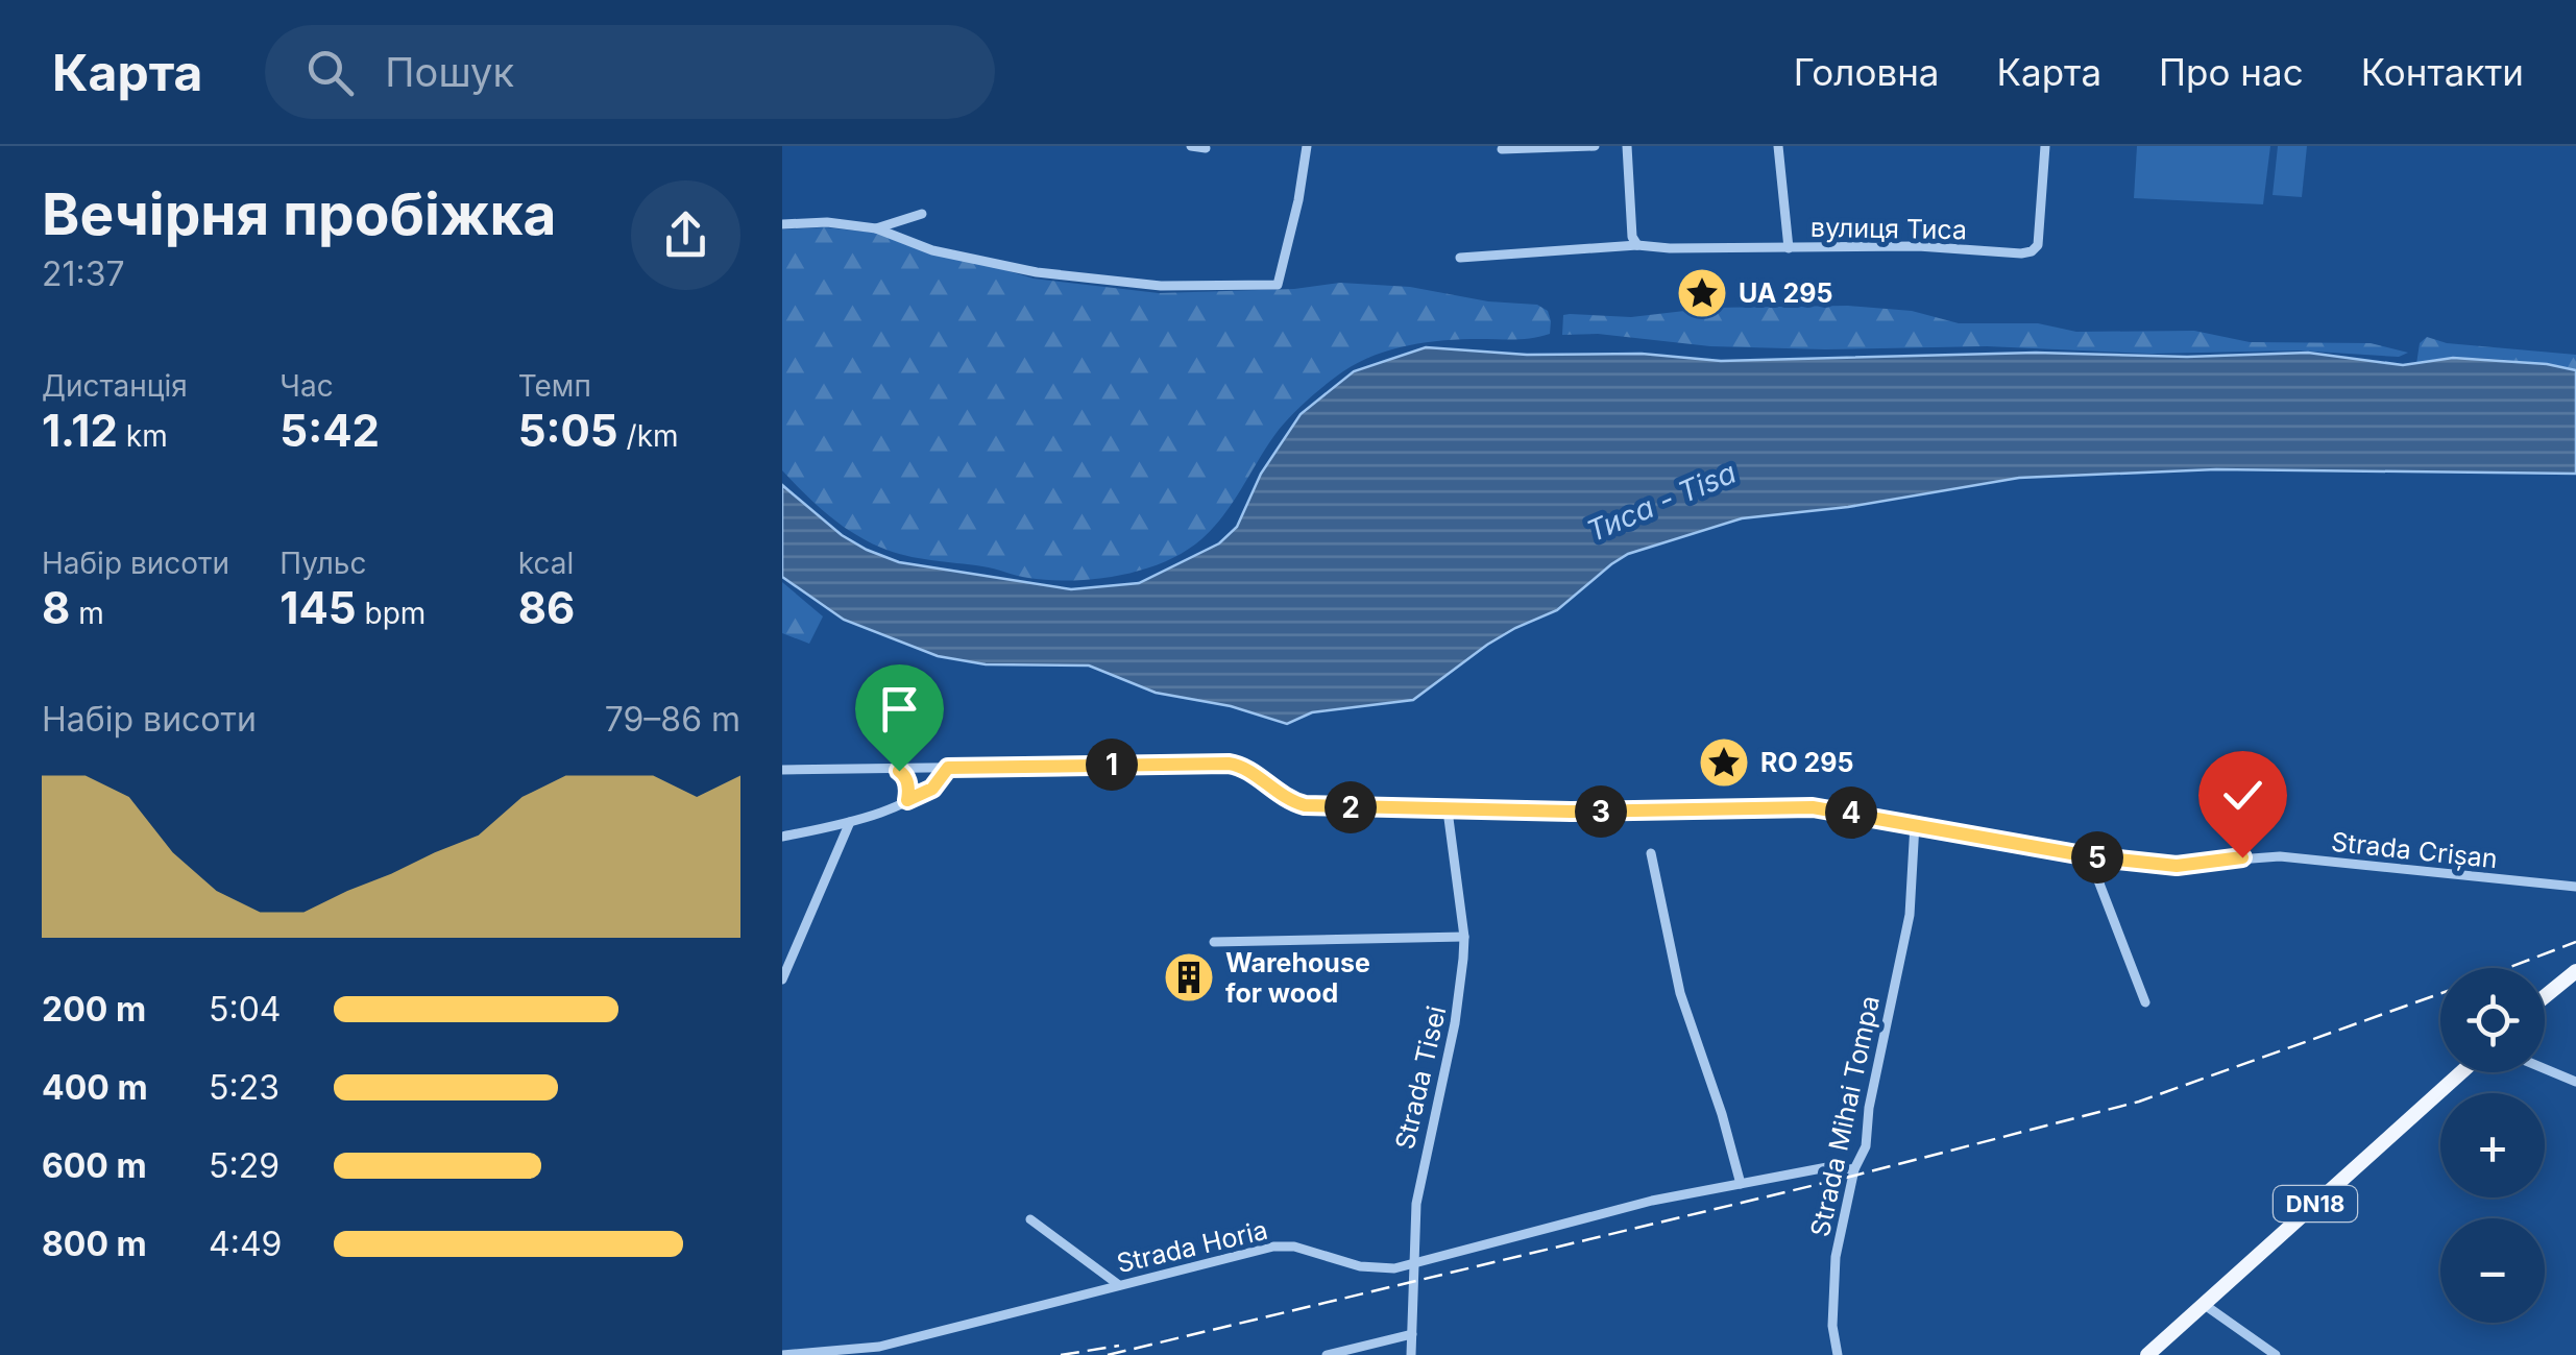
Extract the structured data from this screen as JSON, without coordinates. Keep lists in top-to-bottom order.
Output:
{
  "streets": {
    "main road": ["DN18"],
    "street": [
      "вулиця Тиса",
      "Strada Crișan",
      "Strada Tisei",
      "Strada Mihai Tompa",
      "Strada Horia"
    ]
  },
  "crossings": [
    ["Strada Crișan", "Strada Tisei"],
    ["Strada Crișan", "Strada Mihai Tompa"],
    ["Strada Tisei", "Strada Horia"],
    ["Strada Mihai Tompa", "Strada Horia"]
  ],
  "water": ["Тиса - Tisa"],
  "places": {
    "place": ["UA 295", "RO 295"],
    "building": ["Warehouse for wood"]
  },
  "page": {
    "header": "Карта",
    "search": "Пошук",
    "nav": [
      "Головна",
      "Карта",
      "Про нас",
      "Контакти"
    ],
    "heading": ["Вечірня пробіжка", "21:37"],
    "stats": [
      ["Дистанція", "1.12 km"],
      ["Час", "5:42"],
      ["Темп", "5:05 /km"],
      ["Набір висоти", "8 m"],
      ["Пульс", "145 bpm"],
      ["kcal", "86"]
    ],
    "chart": ["Набір висоти", "79–86 m"],
    "pins": [
      "1",
      "2",
      "3",
      "4",
      "5"
    ],
    "map_buttons": ["+", "−"],
    "list": [
      {
        "name": "200 m",
        "note": "5:04"
      },
      {
        "name": "400 m",
        "note": "5:23"
      },
      {
        "name": "600 m",
        "note": "5:29"
      },
      {
        "name": "800 m",
        "note": "4:49"
      }
    ]
  }
}
